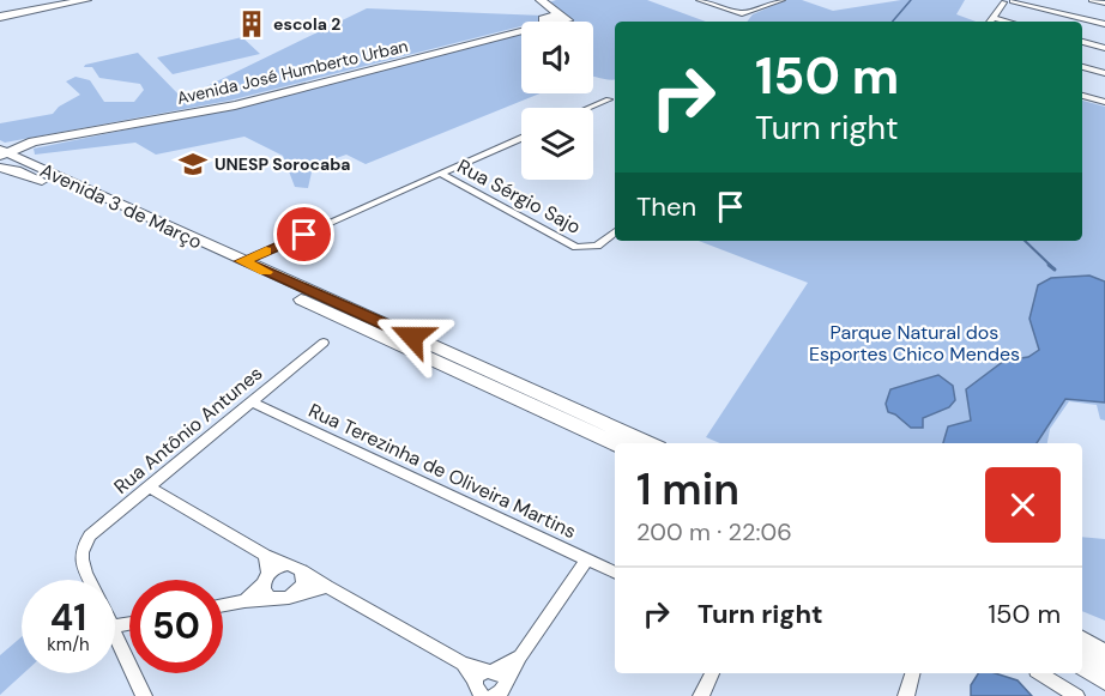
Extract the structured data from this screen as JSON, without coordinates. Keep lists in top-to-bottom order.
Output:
{
  "streets": {
    "main road": ["Avenida José Humberto Urban", "Avenida 3 de Março"],
    "street": ["Rua Sérgio Sajo", "Rua Antônio Antunes", "Rua Terezinha de Oliveira Martins"]
  },
  "crossings": [
    ["Avenida José Humberto Urban", "Avenida 3 de Março"],
    ["Rua Antônio Antunes", "Rua Terezinha de Oliveira Martins"]
  ],
  "parks": ["Parque Natural dos Esportes Chico Mendes"],
  "places": {
    "building": ["escola 2"],
    "school or university": ["UNESP Sorocaba"]
  },
  "page": {
    "turn": ["150 m", "Turn right"],
    "then": "Then",
    "heading": ["1 min", "200 m · 22:06"],
    "list": [
      {
        "name": "Turn right",
        "value": "150 m"
      }
    ],
    "speed": "41 km/h",
    "limit": "50"
  }
}
